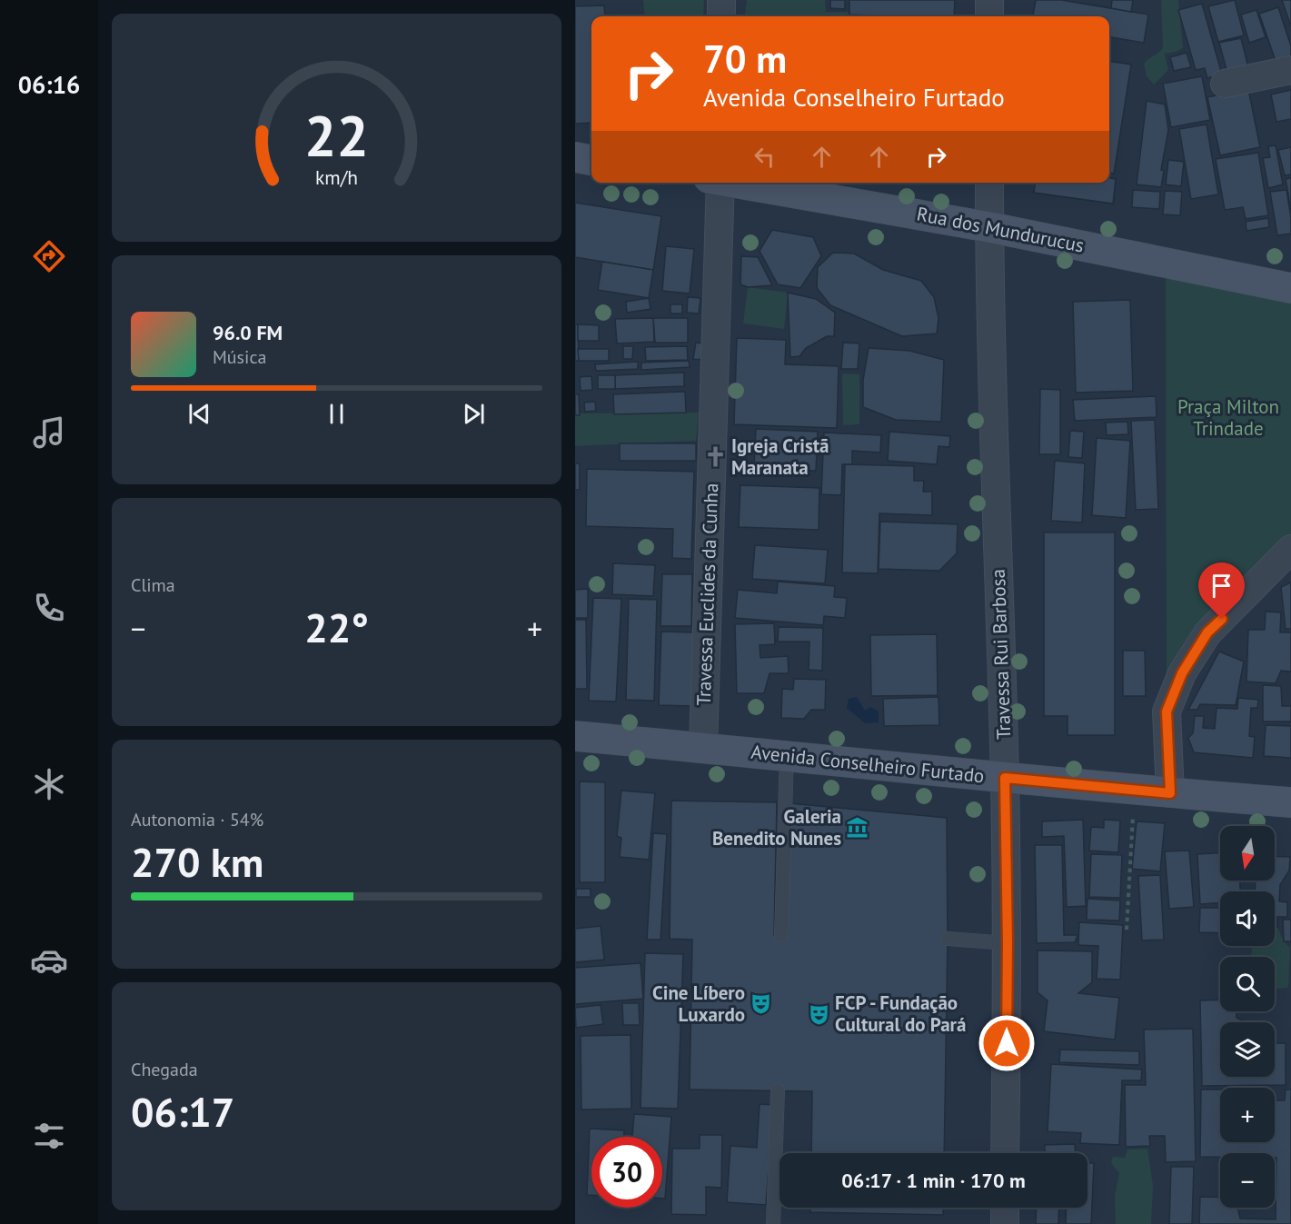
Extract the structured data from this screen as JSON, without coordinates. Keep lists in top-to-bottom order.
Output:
{
  "streets": {
    "main road": ["Rua dos Mundurucus", "Avenida Conselheiro Furtado"],
    "street": ["Travessa Euclides da Cunha", "Travessa Rui Barbosa"]
  },
  "crossings": [
    ["Rua dos Mundurucus", "Travessa Rui Barbosa"],
    ["Travessa Euclides da Cunha", "Avenida Conselheiro Furtado"],
    ["Travessa Rui Barbosa", "Avenida Conselheiro Furtado"]
  ],
  "parks": ["Praça Milton Trindade"],
  "places": {
    "church": ["Igreja Cristã Maranata"],
    "museum": ["Galeria Benedito Nunes"],
    "theatre": ["Cine Líbero Luxardo", "FCP - Fundação Cultural do Pará"]
  },
  "north": "bottom",
  "page": {
    "tabs": "06:16",
    "turn": ["70 m", "Avenida Conselheiro Furtado"],
    "song": ["96.0 FM", "Música"],
    "tile": [
      "Clima",
      ["Autonomia · 54%", "270 km"],
      ["Chegada", "06:17"]
    ],
    "heat": ["−", "22°", "+"],
    "map_buttons": ["+", "−"],
    "limit": "30",
    "trip": "06:17 · 1 min · 170 m",
    "gauge": ["22", "km/h"]
  }
}
